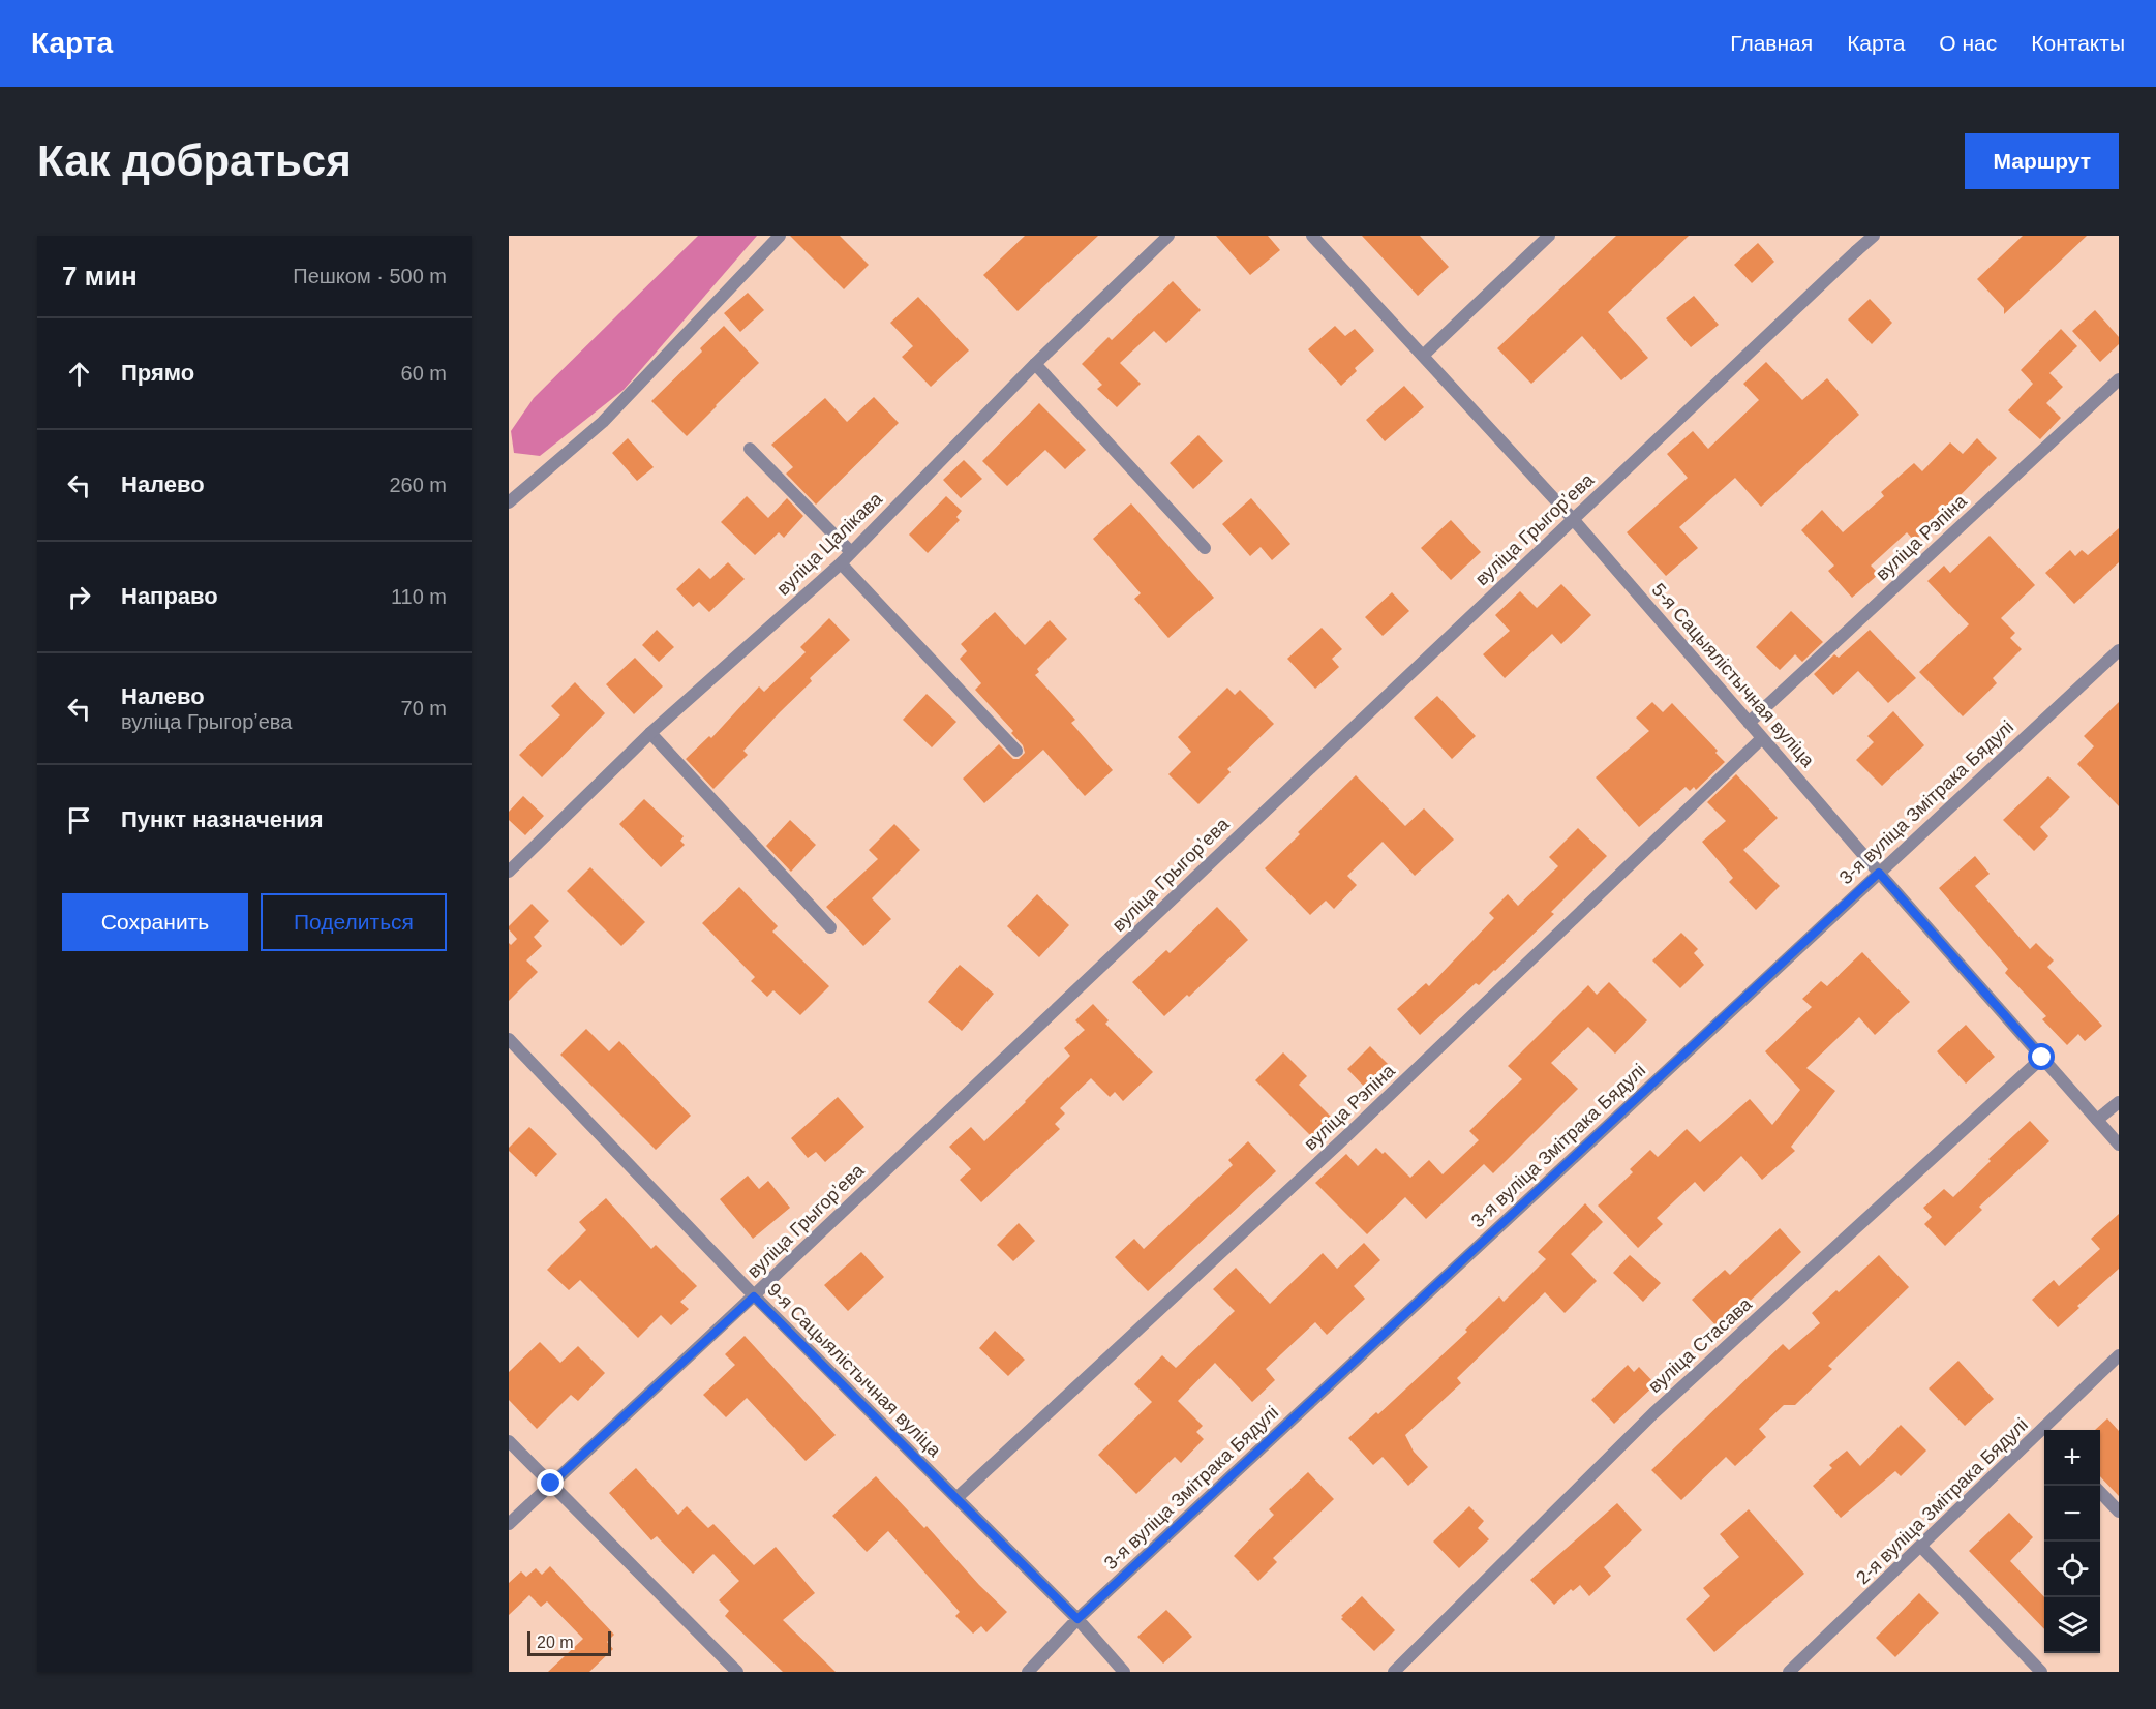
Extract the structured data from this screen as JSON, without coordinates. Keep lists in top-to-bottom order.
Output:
{
  "streets": {
    "street": [
      "вуліца Грыгорʼева",
      "вуліца Рэпіна",
      "вуліца Цалікава",
      "5-я Сацыялістычная вуліца",
      "3-я вуліца Змітрака Бядулі",
      "вуліца Стасава",
      "9-я Сацыялістычная вуліца",
      "2-я вуліца Змітрака Бядулі"
    ]
  },
  "crossings": [
    ["вуліца Грыгорʼева", "5-я Сацыялістычная вуліца"],
    ["вуліца Грыгорʼева", "9-я Сацыялістычная вуліца"],
    ["вуліца Рэпіна", "5-я Сацыялістычная вуліца"],
    ["вуліца Рэпіна", "9-я Сацыялістычная вуліца"],
    ["5-я Сацыялістычная вуліца", "3-я вуліца Змітрака Бядулі"],
    ["5-я Сацыялістычная вуліца", "вуліца Стасава"],
    ["3-я вуліца Змітрака Бядулі", "9-я Сацыялістычная вуліца"]
  ],
  "scale_bar": "20 m",
  "page": {
    "header": "Карта",
    "nav": [
      "Главная",
      "Карта",
      "О нас",
      "Контакты"
    ],
    "buttons": [
      "Маршрут",
      ["Сохранить", "Поделиться"]
    ],
    "title": "Как добраться",
    "heading": ["7 мин", "Пешком · 500 m"],
    "list": [
      ["Прямо", "60 m"],
      ["Налево", "260 m"],
      ["Направо", "110 m"],
      ["Налево", "вуліца Грыгорʼева", "70 m"],
      "Пункт назначения"
    ],
    "map_buttons": ["+", "−"],
    "scale": "20 m"
  }
}
